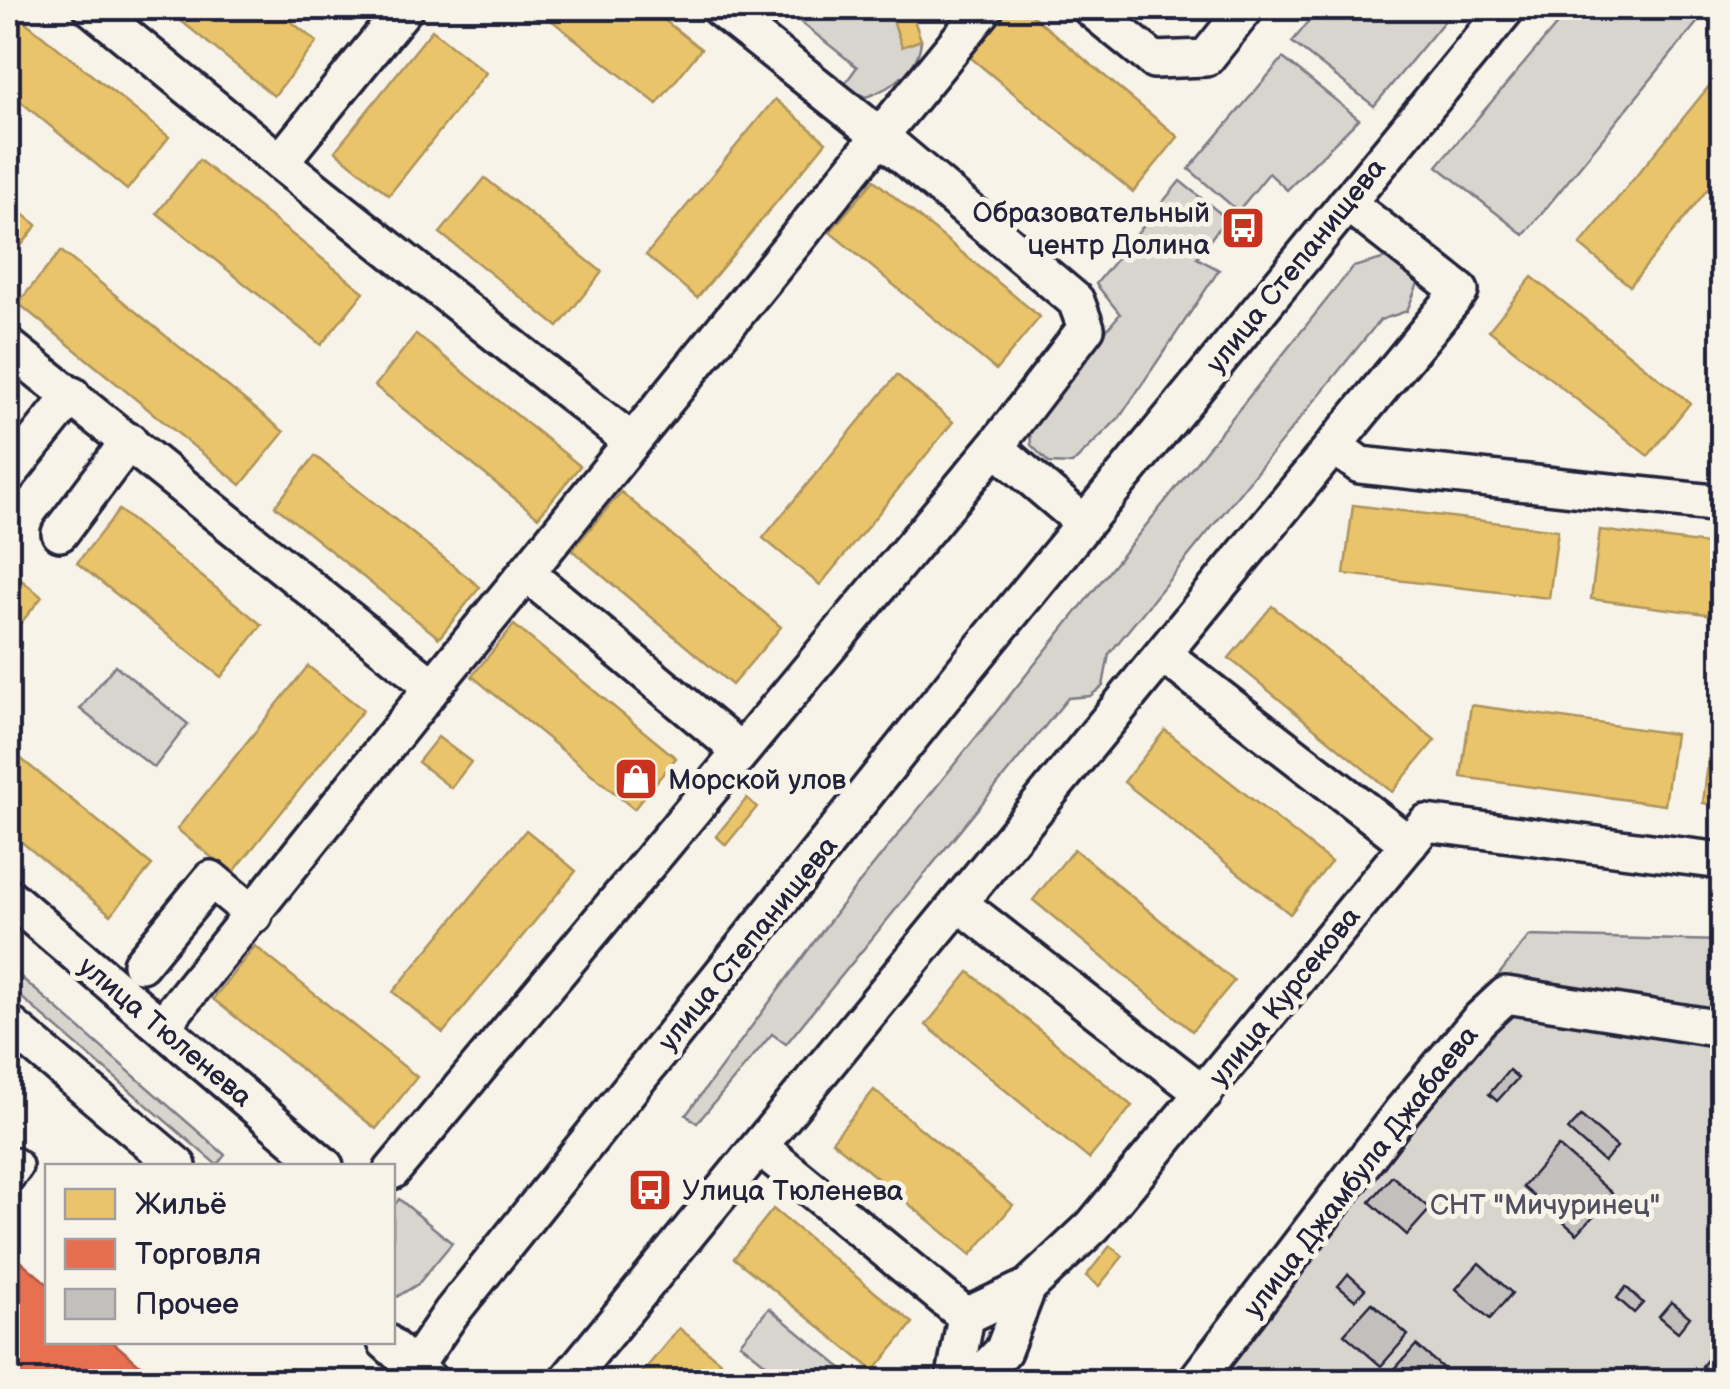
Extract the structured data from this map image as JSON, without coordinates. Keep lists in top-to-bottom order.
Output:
{
  "streets": {
    "street": [
      "улица Степанищева",
      "улица Курсекова",
      "улица Тюленева",
      "улица Джамбула Джабаева"
    ]
  },
  "parks": ["СНТ \"Мичуринец\""],
  "places": {
    "bus stop": ["Образовательный центр Долина", "Улица Тюленева"],
    "shop": ["Морской улов"]
  },
  "legend": ["Жильё", "Торговля", "Прочее"]
}
